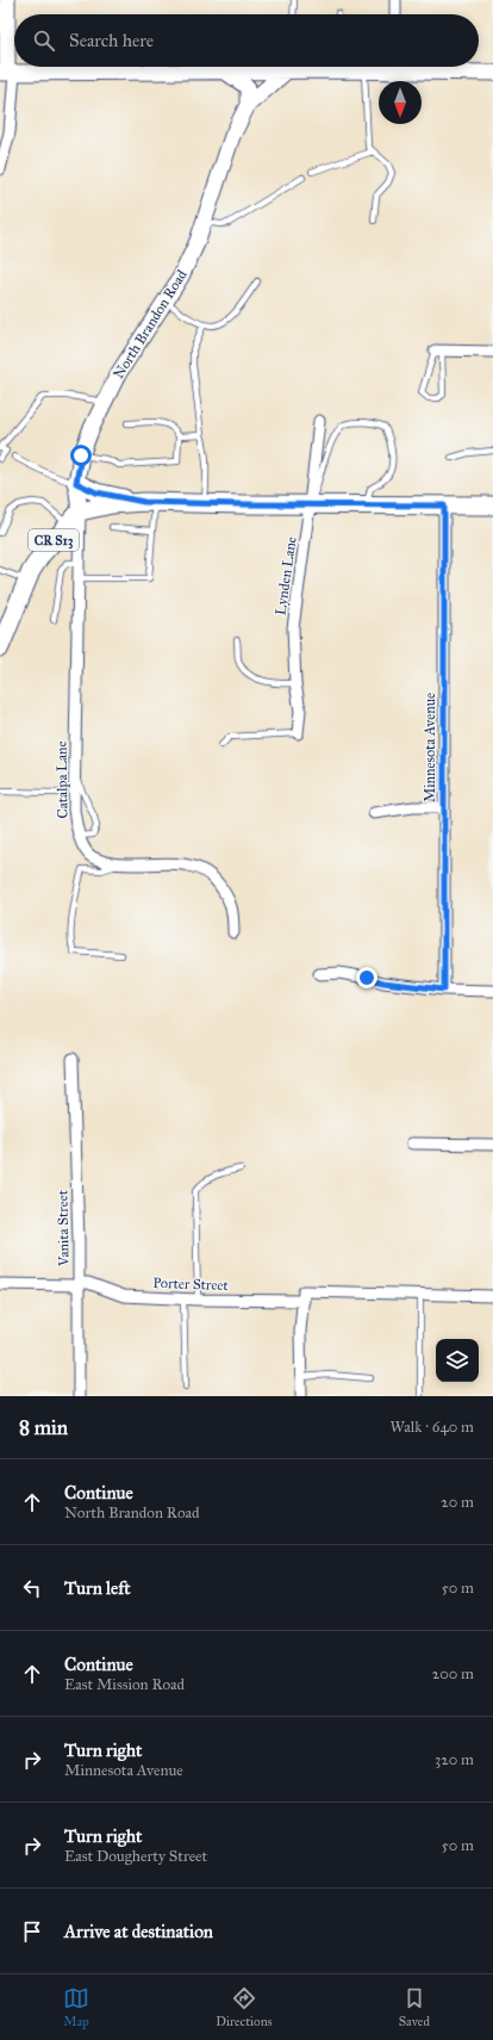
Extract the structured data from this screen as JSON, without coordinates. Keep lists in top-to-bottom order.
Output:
{
  "streets": {
    "main road": ["CR S13"],
    "street": [
      "North Brandon Road",
      "Lynden Lane",
      "Minnesota Avenue",
      "Catalpa Lane",
      "Vanita Street",
      "Porter Street"
    ]
  },
  "crossings": [
    ["North Brandon Road", "CR S13"],
    ["North Brandon Road", "Catalpa Lane"],
    ["CR S13", "Lynden Lane"],
    ["CR S13", "Minnesota Avenue"],
    ["CR S13", "Catalpa Lane"],
    ["Vanita Street", "Porter Street"]
  ],
  "north": "bottom",
  "page": {
    "search": "Search here",
    "heading": ["8 min", "Walk · 640 m"],
    "list": [
      ["Continue", "North Brandon Road", "20 m"],
      ["Turn left", "50 m"],
      ["Continue", "East Mission Road", "200 m"],
      ["Turn right", "Minnesota Avenue", "320 m"],
      ["Turn right", "East Dougherty Street", "50 m"],
      "Arrive at destination"
    ],
    "nav": ["Map", "Directions", "Saved"]
  }
}
